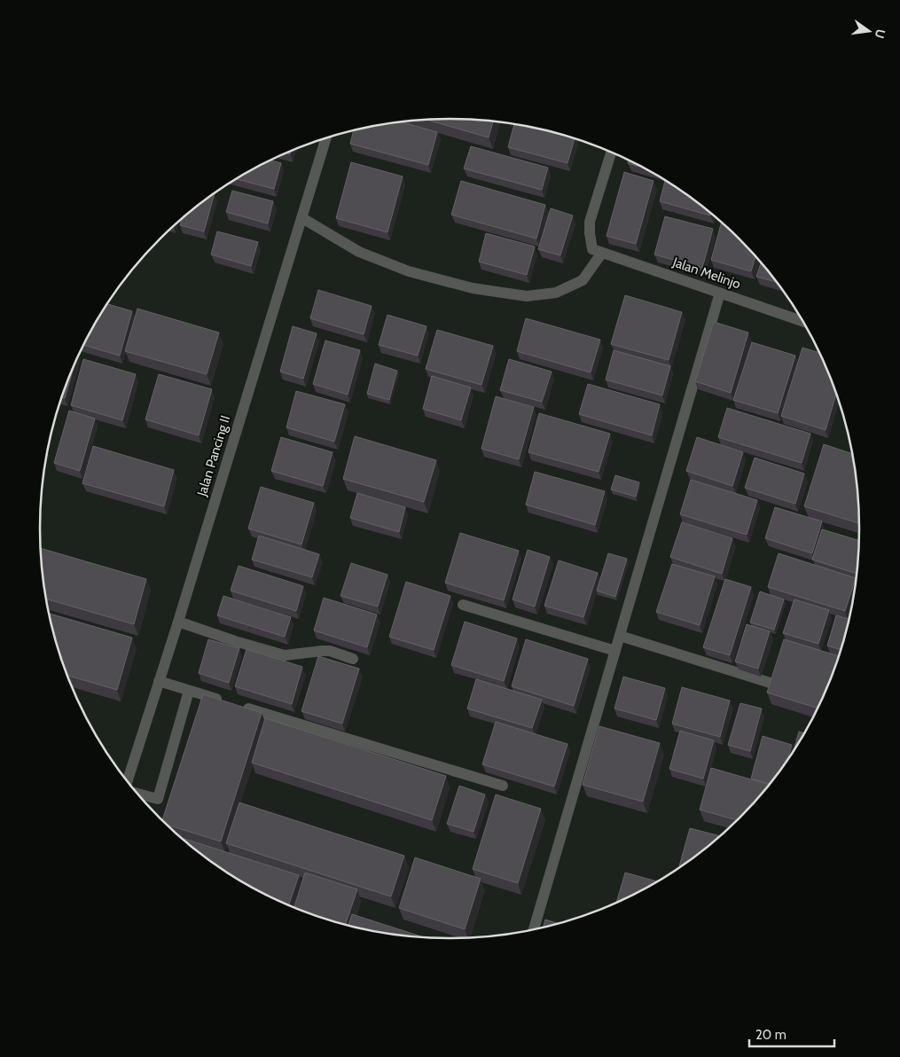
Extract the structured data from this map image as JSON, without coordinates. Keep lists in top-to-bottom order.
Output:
{
  "streets": {
    "street": ["Jalan Melinjo", "Jalan Pancing II"]
  },
  "scale_bar": "20 m",
  "north": "right"
}
